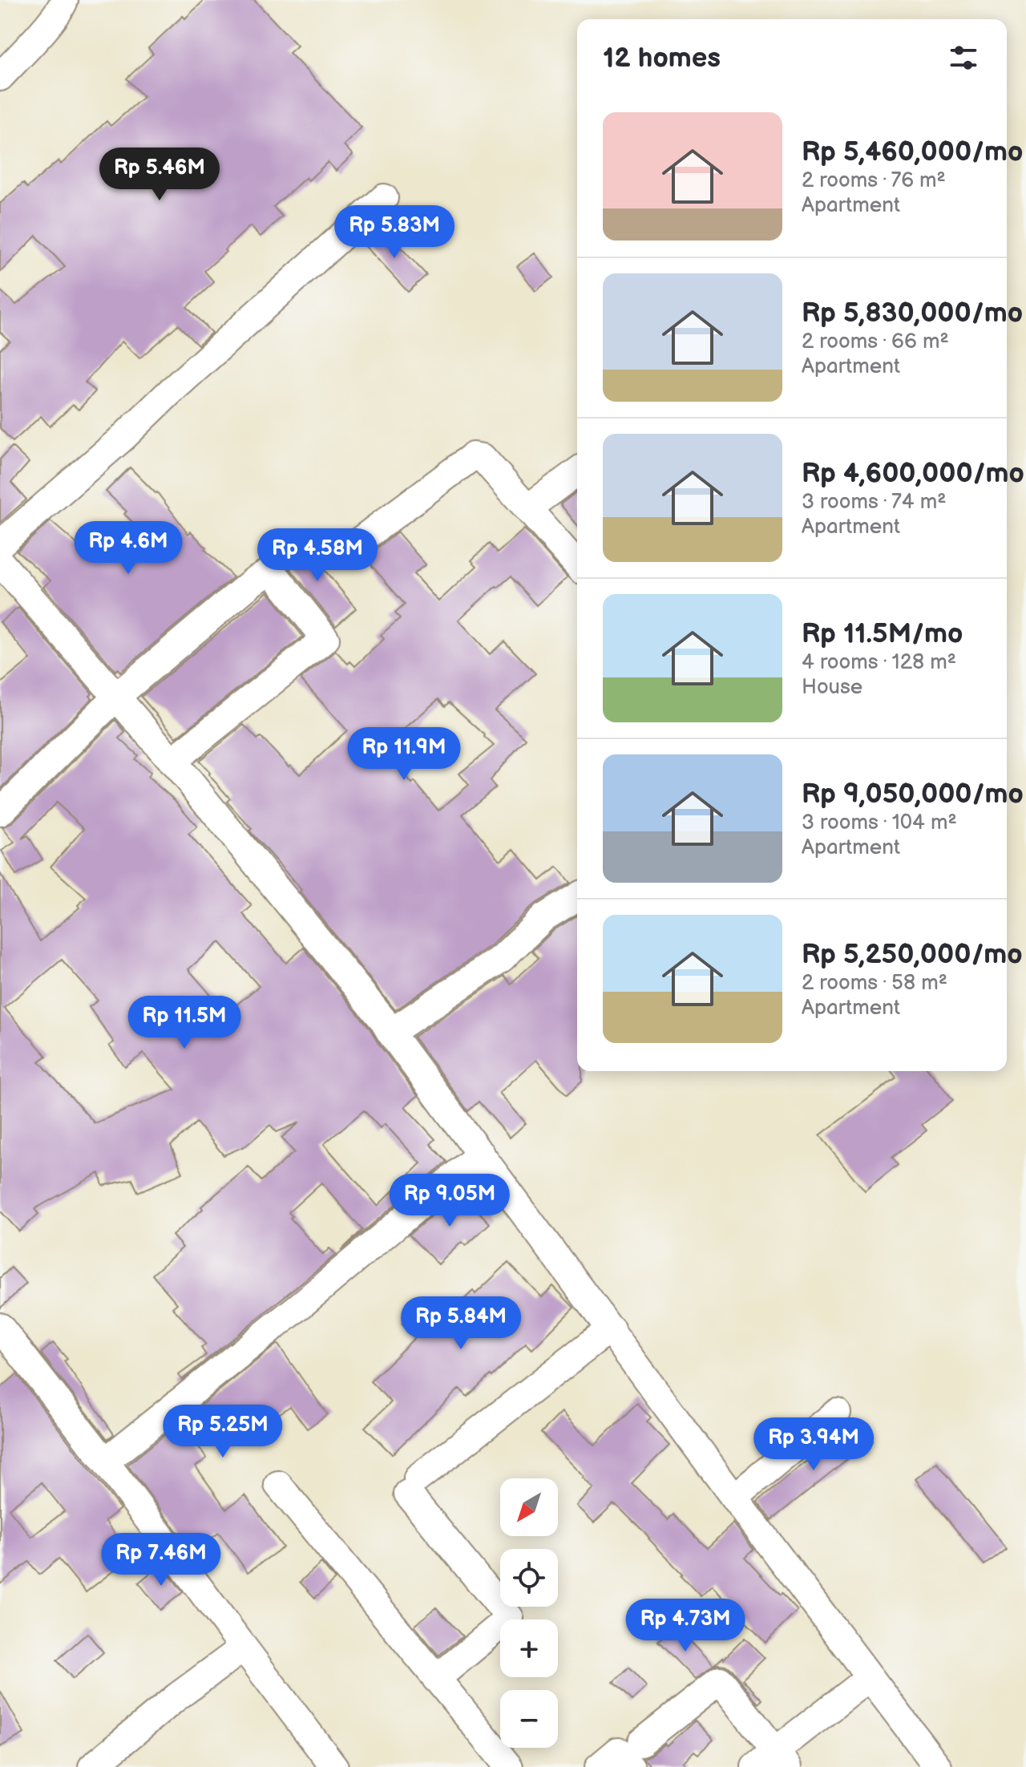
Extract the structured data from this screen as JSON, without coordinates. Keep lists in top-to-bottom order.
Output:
{
  "north": "bottom left",
  "page": {
    "heading": "12 homes",
    "list": [
      {
        "name": "Rp 5,460,000/mo",
        "note": "2 rooms · 76 m² · Apartment"
      },
      {
        "name": "Rp 5,830,000/mo",
        "note": "2 rooms · 66 m² · Apartment"
      },
      {
        "name": "Rp 4,600,000/mo",
        "note": "3 rooms · 74 m² · Apartment"
      },
      {
        "name": "Rp 11.5M/mo",
        "note": "4 rooms · 128 m² · House"
      },
      {
        "name": "Rp 9,050,000/mo",
        "note": "3 rooms · 104 m² · Apartment"
      },
      {
        "name": "Rp 5,250,000/mo",
        "note": "2 rooms · 58 m² · Apartment"
      }
    ],
    "price": [
      "Rp 5.46M",
      "Rp 5.83M",
      "Rp 4.6M",
      "Rp 4.58M",
      "Rp 11.9M",
      "Rp 11.5M",
      "Rp 9.05M",
      "Rp 5.84M",
      "Rp 5.25M",
      "Rp 3.94M",
      "Rp 7.46M",
      "Rp 4.73M"
    ],
    "map_buttons": ["+", "−"]
  }
}
